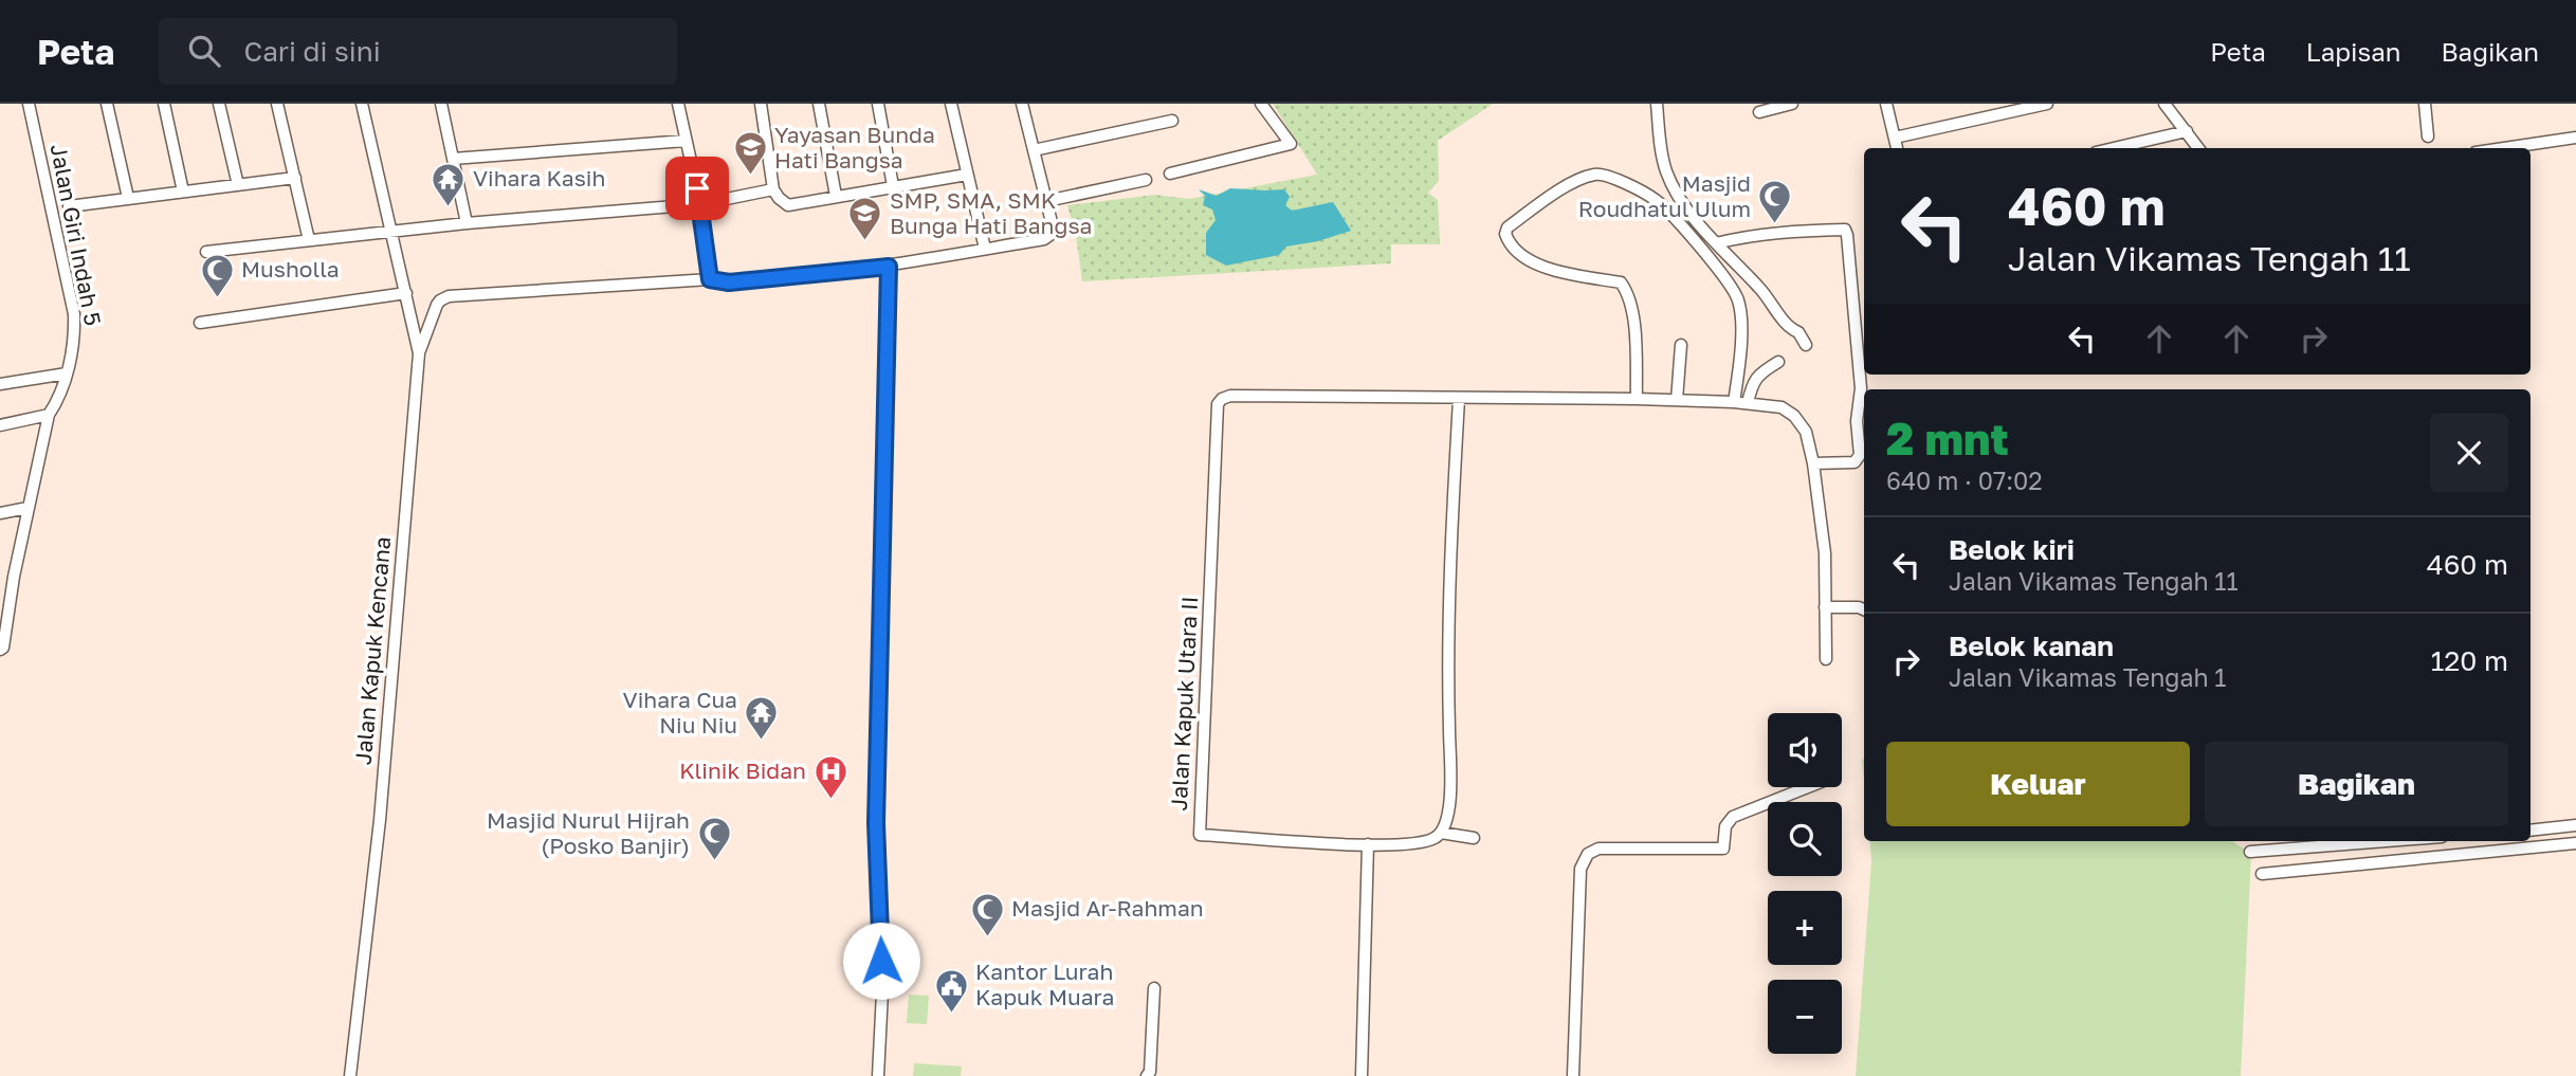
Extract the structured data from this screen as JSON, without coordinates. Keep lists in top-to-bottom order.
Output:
{
  "streets": {
    "street": ["Jalan Giri Indah 5", "Jalan Kapuk Kencana", "Jalan Kapuk Utara II"]
  },
  "places": {
    "school or university": ["Yayasan Bunda Hati Bangsa", "SMP, SMA, SMK Bunga Hati Bangsa"],
    "temple": ["Vihara Kasih", "Vihara Cua Niu Niu"],
    "mosque": [
      "Masjid Roudhatul Ulum",
      "Musholla",
      "Masjid Nurul Hijrah (Posko Banjir)",
      "Masjid Ar-Rahman"
    ],
    "hospital": ["Klinik Bidan"],
    "public building": ["Kantor Lurah Kapuk Muara"]
  },
  "page": {
    "header": "Peta",
    "search": "Cari di sini",
    "nav": ["Peta", "Lapisan", "Bagikan"],
    "turn": ["460 m", "Jalan Vikamas Tengah 11"],
    "heading": ["2 mnt", "640 m · 07:02"],
    "list": [
      {
        "name": "Belok kiri",
        "note": "Jalan Vikamas Tengah 11",
        "value": "460 m"
      },
      {
        "name": "Belok kanan",
        "note": "Jalan Vikamas Tengah 1",
        "value": "120 m"
      }
    ],
    "map_buttons": ["+", "−"],
    "buttons": ["Keluar", "Bagikan"]
  }
}
